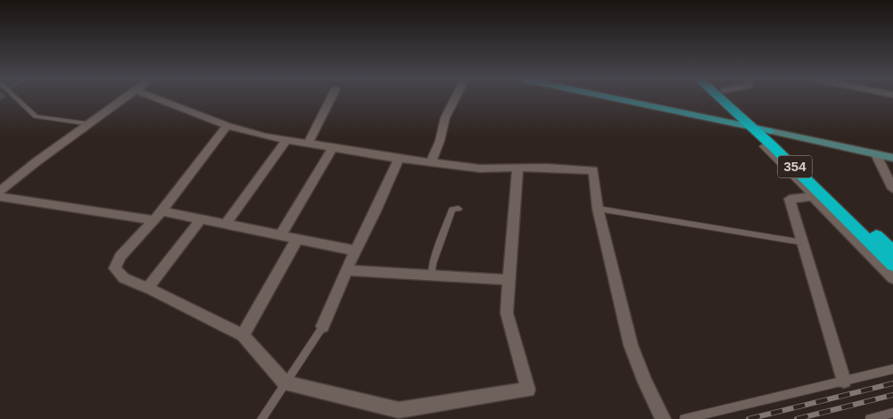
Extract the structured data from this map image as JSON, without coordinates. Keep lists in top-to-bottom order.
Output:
{
  "streets": {
    "highway": ["354"]
  }
}
